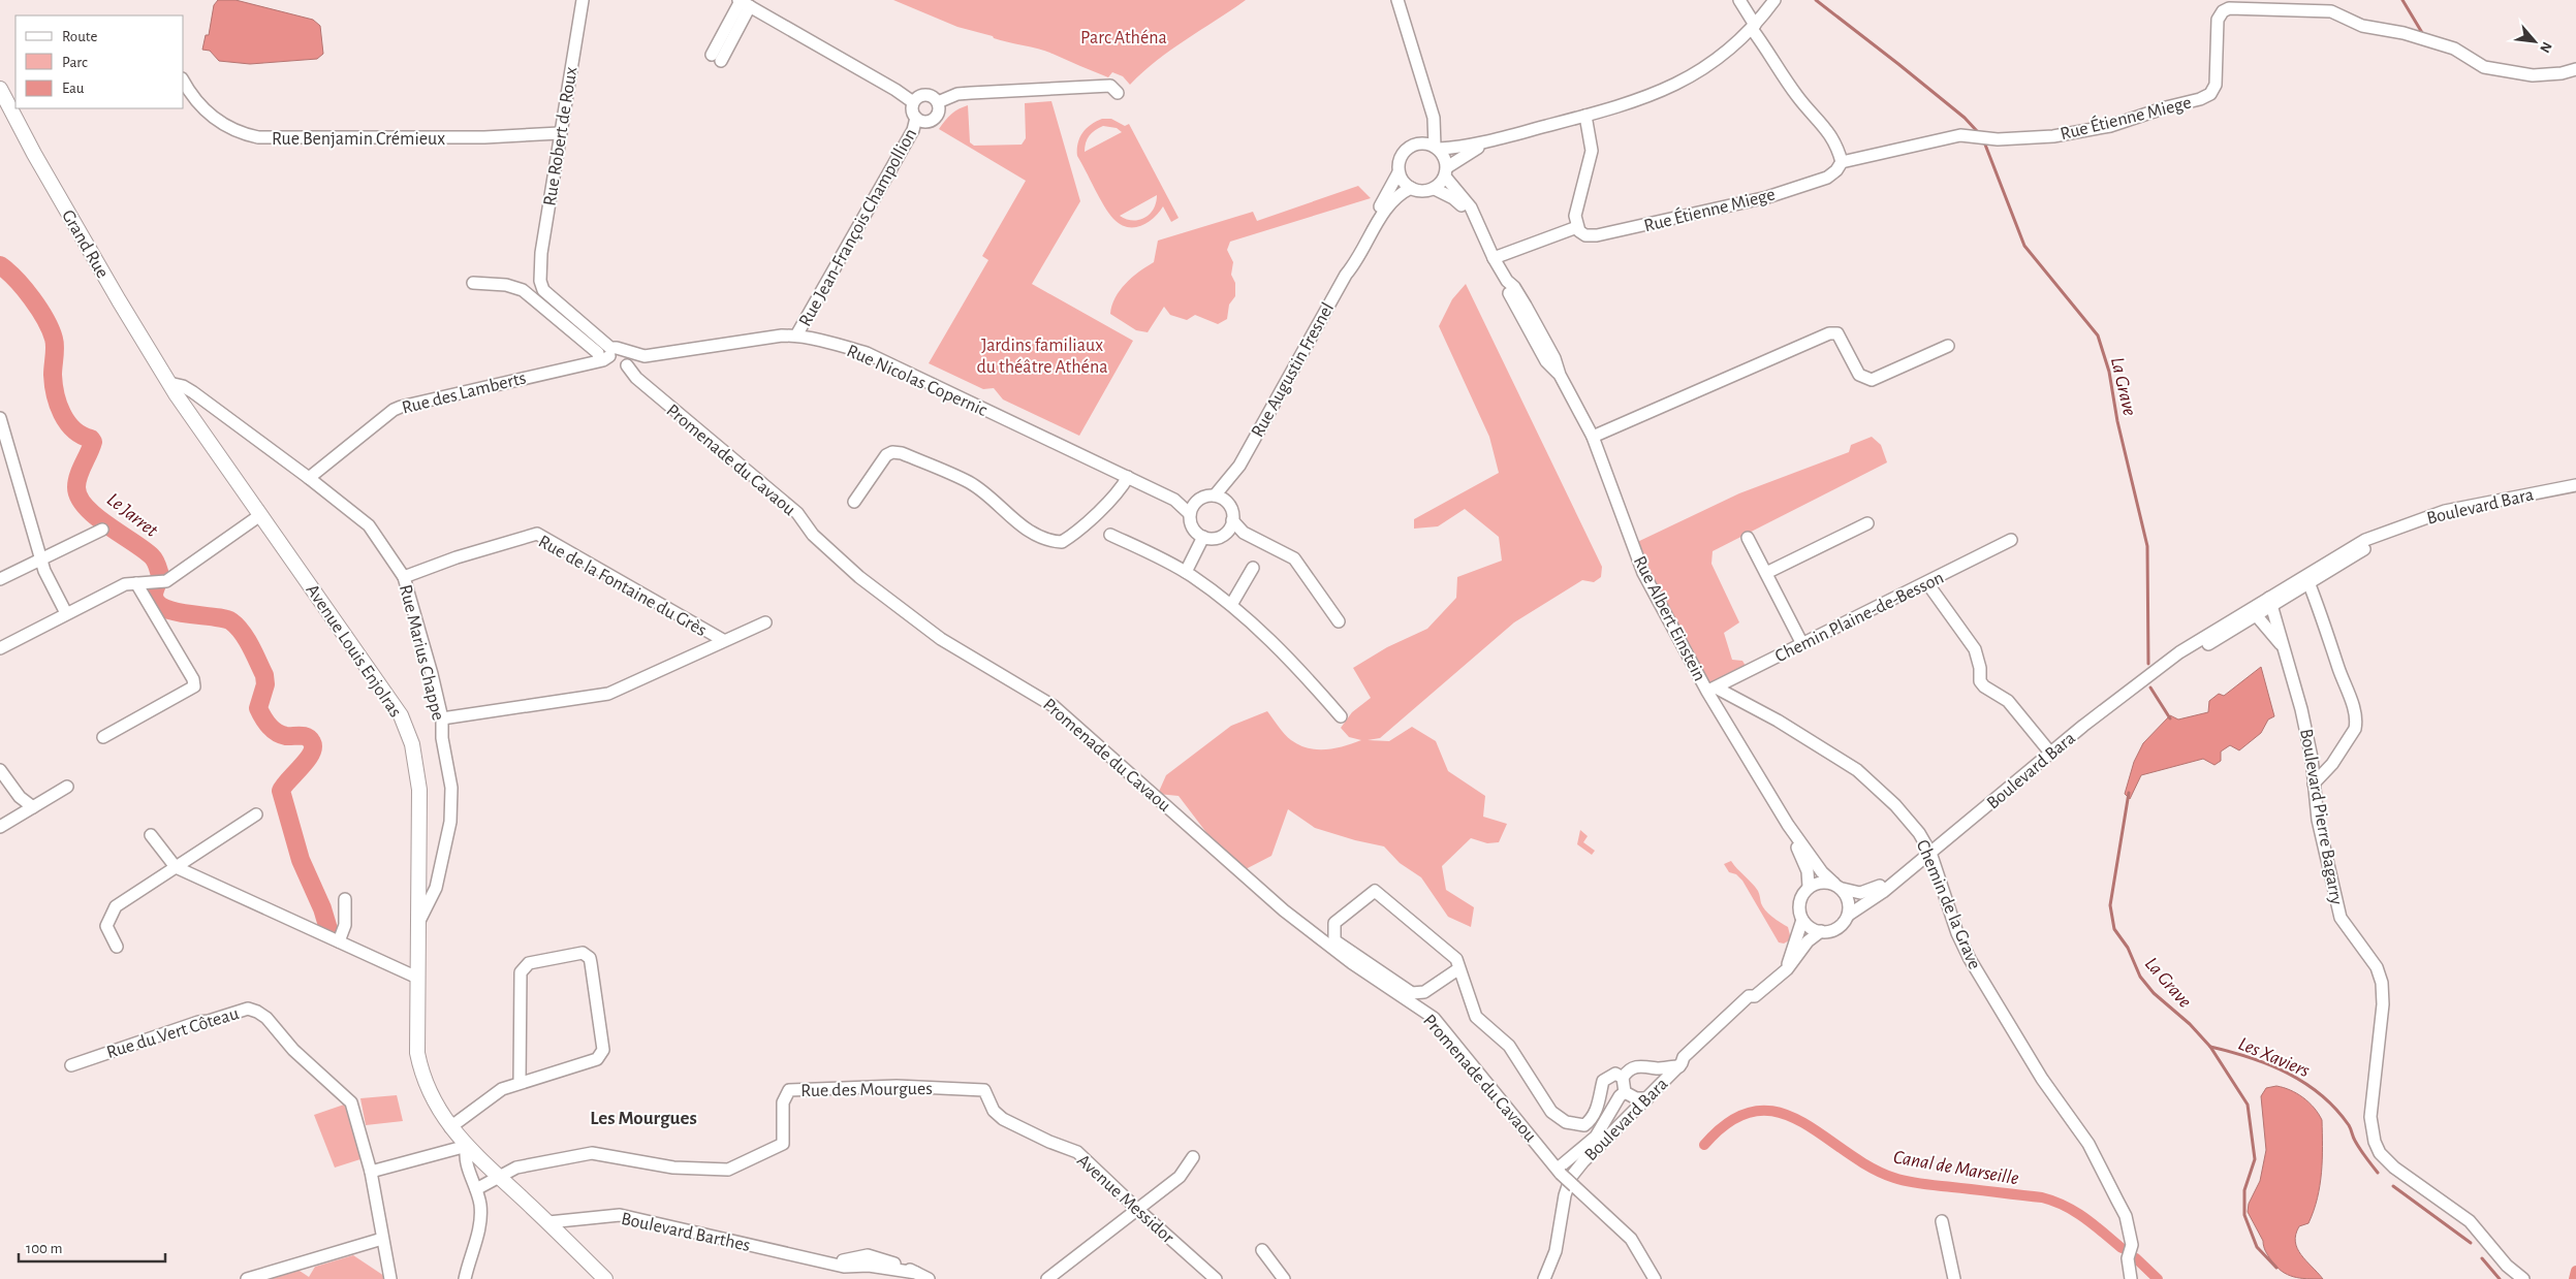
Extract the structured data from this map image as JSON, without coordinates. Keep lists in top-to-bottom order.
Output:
{
  "streets": {
    "main road": ["Grand Rue", "Avenue Louis Enjolras"],
    "street": [
      "Rue Étienne Miege",
      "Rue Robert de Roux",
      "Rue Benjamin Crémieux",
      "Rue Jean-François Champollion",
      "Rue Augustin Fresnel",
      "Rue Nicolas Copernic",
      "Rue des Lamberts",
      "Promenade du Cavaou",
      "Boulevard Bara",
      "Rue de la Fontaine du Grès",
      "Chemin Plaine-de-Besson",
      "Rue Albert Einstein",
      "Rue Marius Chappe",
      "Boulevard Pierre Bagarry",
      "Chemin de la Grave",
      "Rue du Vert Côteau",
      "Rue des Mourgues",
      "Avenue Messidor",
      "Boulevard Barthes"
    ]
  },
  "crossings": [
    ["Rue Robert de Roux", "Rue Benjamin Crémieux"],
    ["Rue Robert de Roux", "Rue des Lamberts"],
    ["Rue Jean-François Champollion", "Rue Nicolas Copernic"],
    ["Grand Rue", "Avenue Louis Enjolras"],
    ["Rue Augustin Fresnel", "Rue Nicolas Copernic"],
    ["Rue Augustin Fresnel", "Rue Albert Einstein"],
    ["Rue des Lamberts", "Rue Marius Chappe"],
    ["Promenade du Cavaou", "Boulevard Bara"],
    ["Boulevard Bara", "Rue Albert Einstein"],
    ["Boulevard Bara", "Boulevard Pierre Bagarry"],
    ["Boulevard Bara", "Chemin de la Grave"],
    ["Rue de la Fontaine du Grès", "Rue Marius Chappe"],
    ["Chemin Plaine-de-Besson", "Rue Albert Einstein"],
    ["Chemin Plaine-de-Besson", "Chemin de la Grave"],
    ["Rue Albert Einstein", "Chemin de la Grave"],
    ["Avenue Louis Enjolras", "Rue Marius Chappe"],
    ["Avenue Louis Enjolras", "Rue des Mourgues"],
    ["Avenue Louis Enjolras", "Boulevard Barthes"],
    ["Rue des Mourgues", "Avenue Messidor"]
  ],
  "districts": ["Les Mourgues"],
  "water": [
    "La Grave",
    "Le Jarret",
    "Les Xaviers",
    "Canal de Marseille"
  ],
  "parks": ["Parc Athéna", "Jardins familiaux du théâtre Athéna"],
  "legend": ["Route", "Parc", "Eau"],
  "scale_bar": "100 m",
  "north": "bottom right"
}
